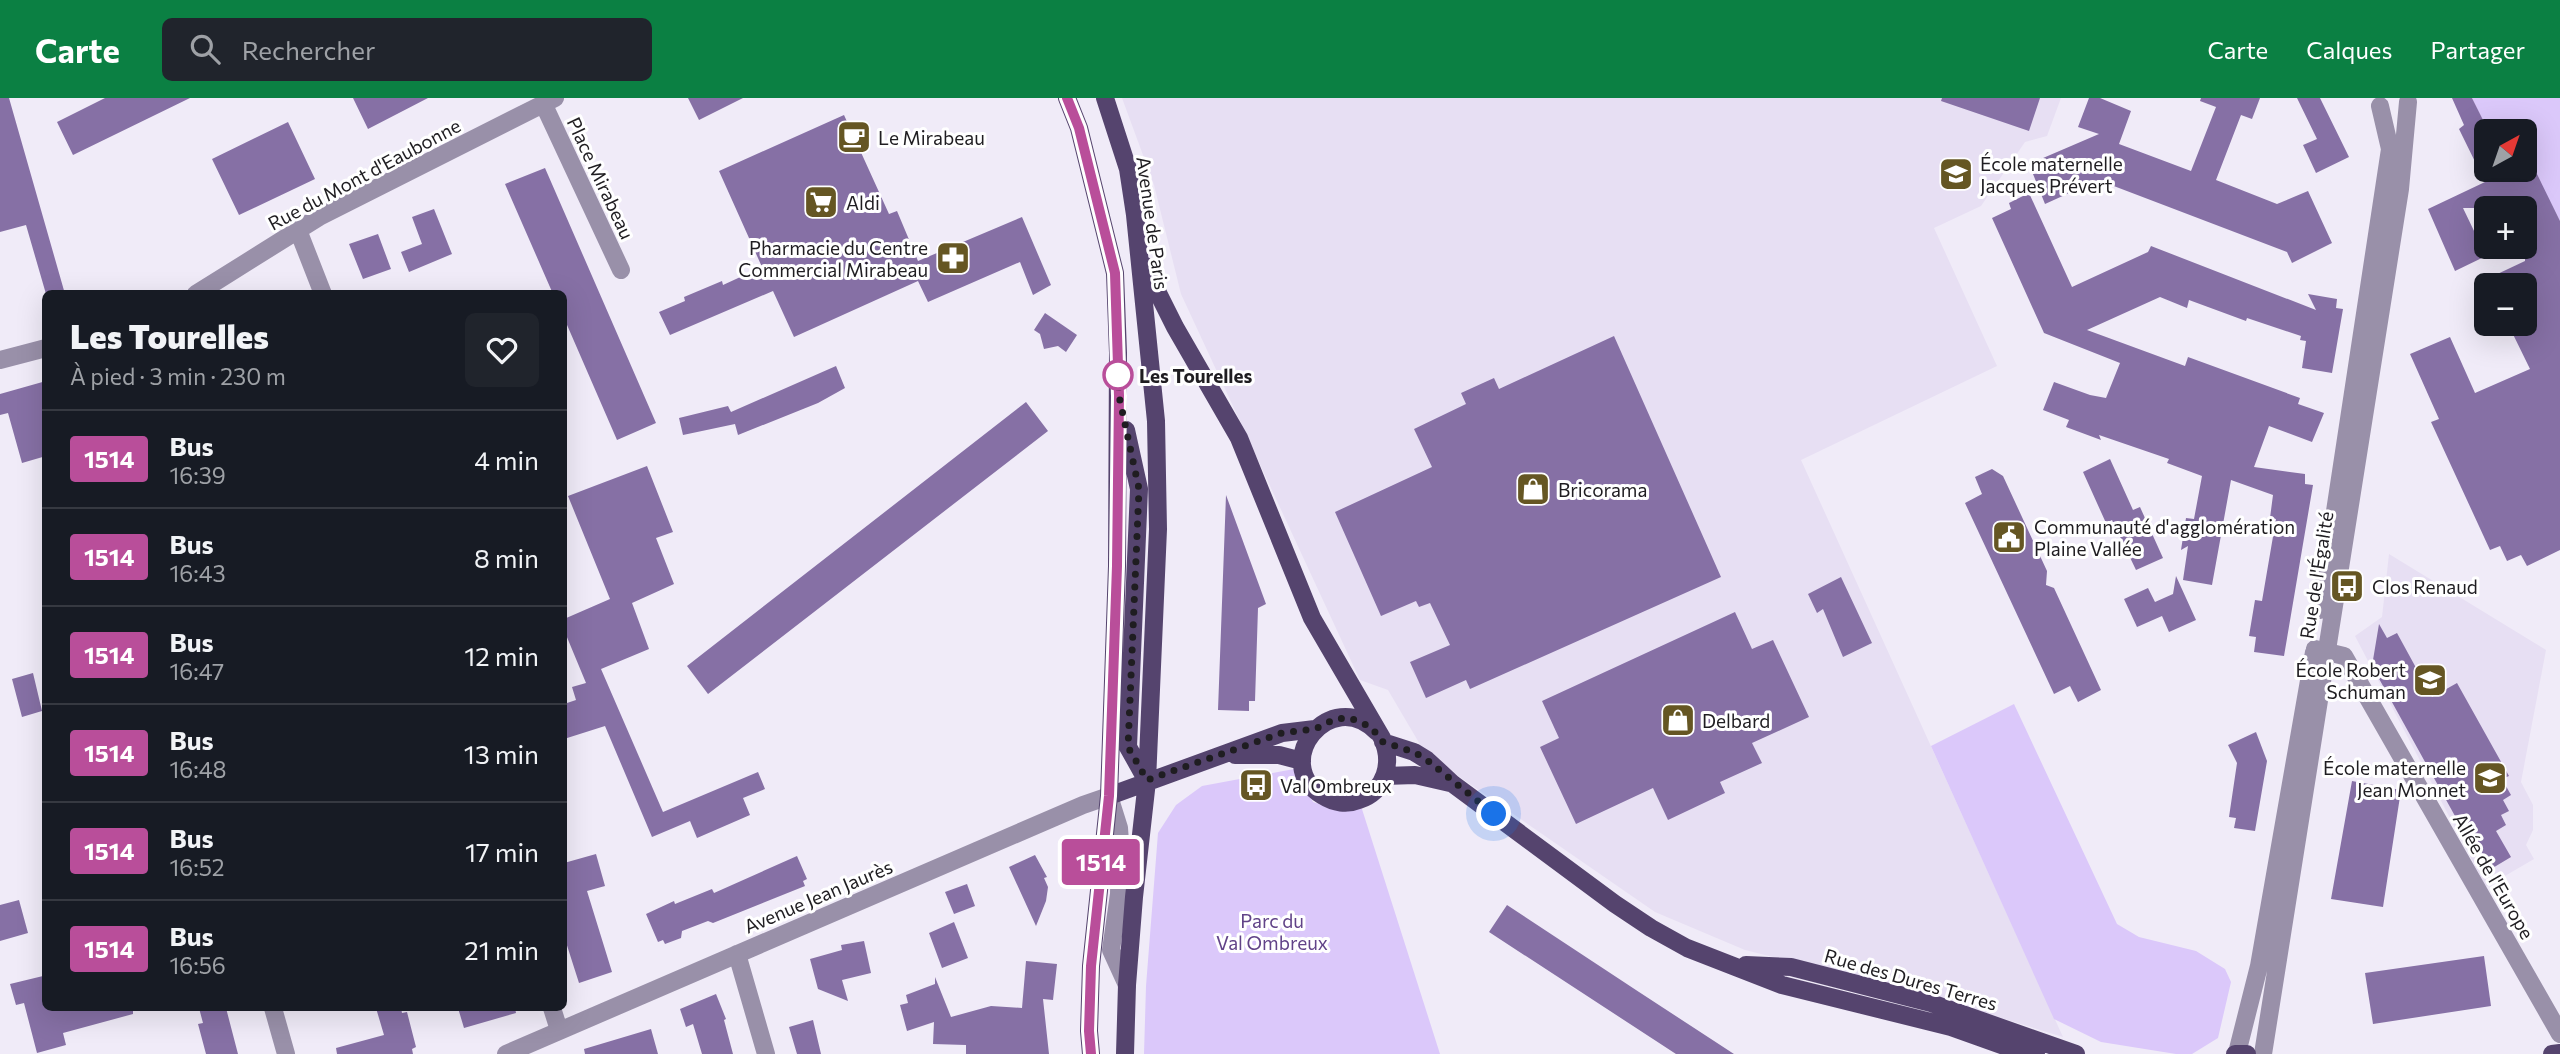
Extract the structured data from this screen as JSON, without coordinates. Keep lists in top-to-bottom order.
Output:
{
  "streets": {
    "main road": ["Avenue de Paris", "Avenue Jean Jaurès", "Rue des Dures Terres"],
    "street": [
      "Rue du Mont d'Eaubonne",
      "Place Mirabeau",
      "Rue de l'Égalité",
      "Allée de l'Europe"
    ]
  },
  "crossings": [
    ["Rue du Mont d'Eaubonne", "Place Mirabeau"],
    ["Avenue de Paris", "Avenue Jean Jaurès"],
    ["Rue de l'Égalité", "Allée de l'Europe"]
  ],
  "parks": ["Parc du Val Ombreux"],
  "places": {
    "cafe": ["Le Mirabeau"],
    "school or university": ["École maternelle Jacques Prévert", "École Robert Schuman", "École maternelle Jean Monnet"],
    "supermarket": ["Aldi"],
    "pharmacy": ["Pharmacie du Centre Commercial Mirabeau"],
    "other": ["Les Tourelles"],
    "shop": ["Bricorama", "Delbard"],
    "public building": ["Communauté d'agglomération Plaine Vallée"],
    "bus stop": ["Clos Renaud", "Val Ombreux"]
  },
  "lines": ["bus line 1514"],
  "north": "top right",
  "page": {
    "header": "Carte",
    "search": "Rechercher",
    "nav": ["Carte", "Calques", "Partager"],
    "on_map": "1514",
    "map_buttons": ["+", "−"],
    "heading": ["Les Tourelles", "À pied · 3 min · 230 m"],
    "list": [
      {
        "mark": "1514",
        "name": "Bus",
        "note": "16:39",
        "value": "4 min"
      },
      {
        "mark": "1514",
        "name": "Bus",
        "note": "16:43",
        "value": "8 min"
      },
      {
        "mark": "1514",
        "name": "Bus",
        "note": "16:47",
        "value": "12 min"
      },
      {
        "mark": "1514",
        "name": "Bus",
        "note": "16:48",
        "value": "13 min"
      },
      {
        "mark": "1514",
        "name": "Bus",
        "note": "16:52",
        "value": "17 min"
      },
      {
        "mark": "1514",
        "name": "Bus",
        "note": "16:56",
        "value": "21 min"
      }
    ]
  }
}
